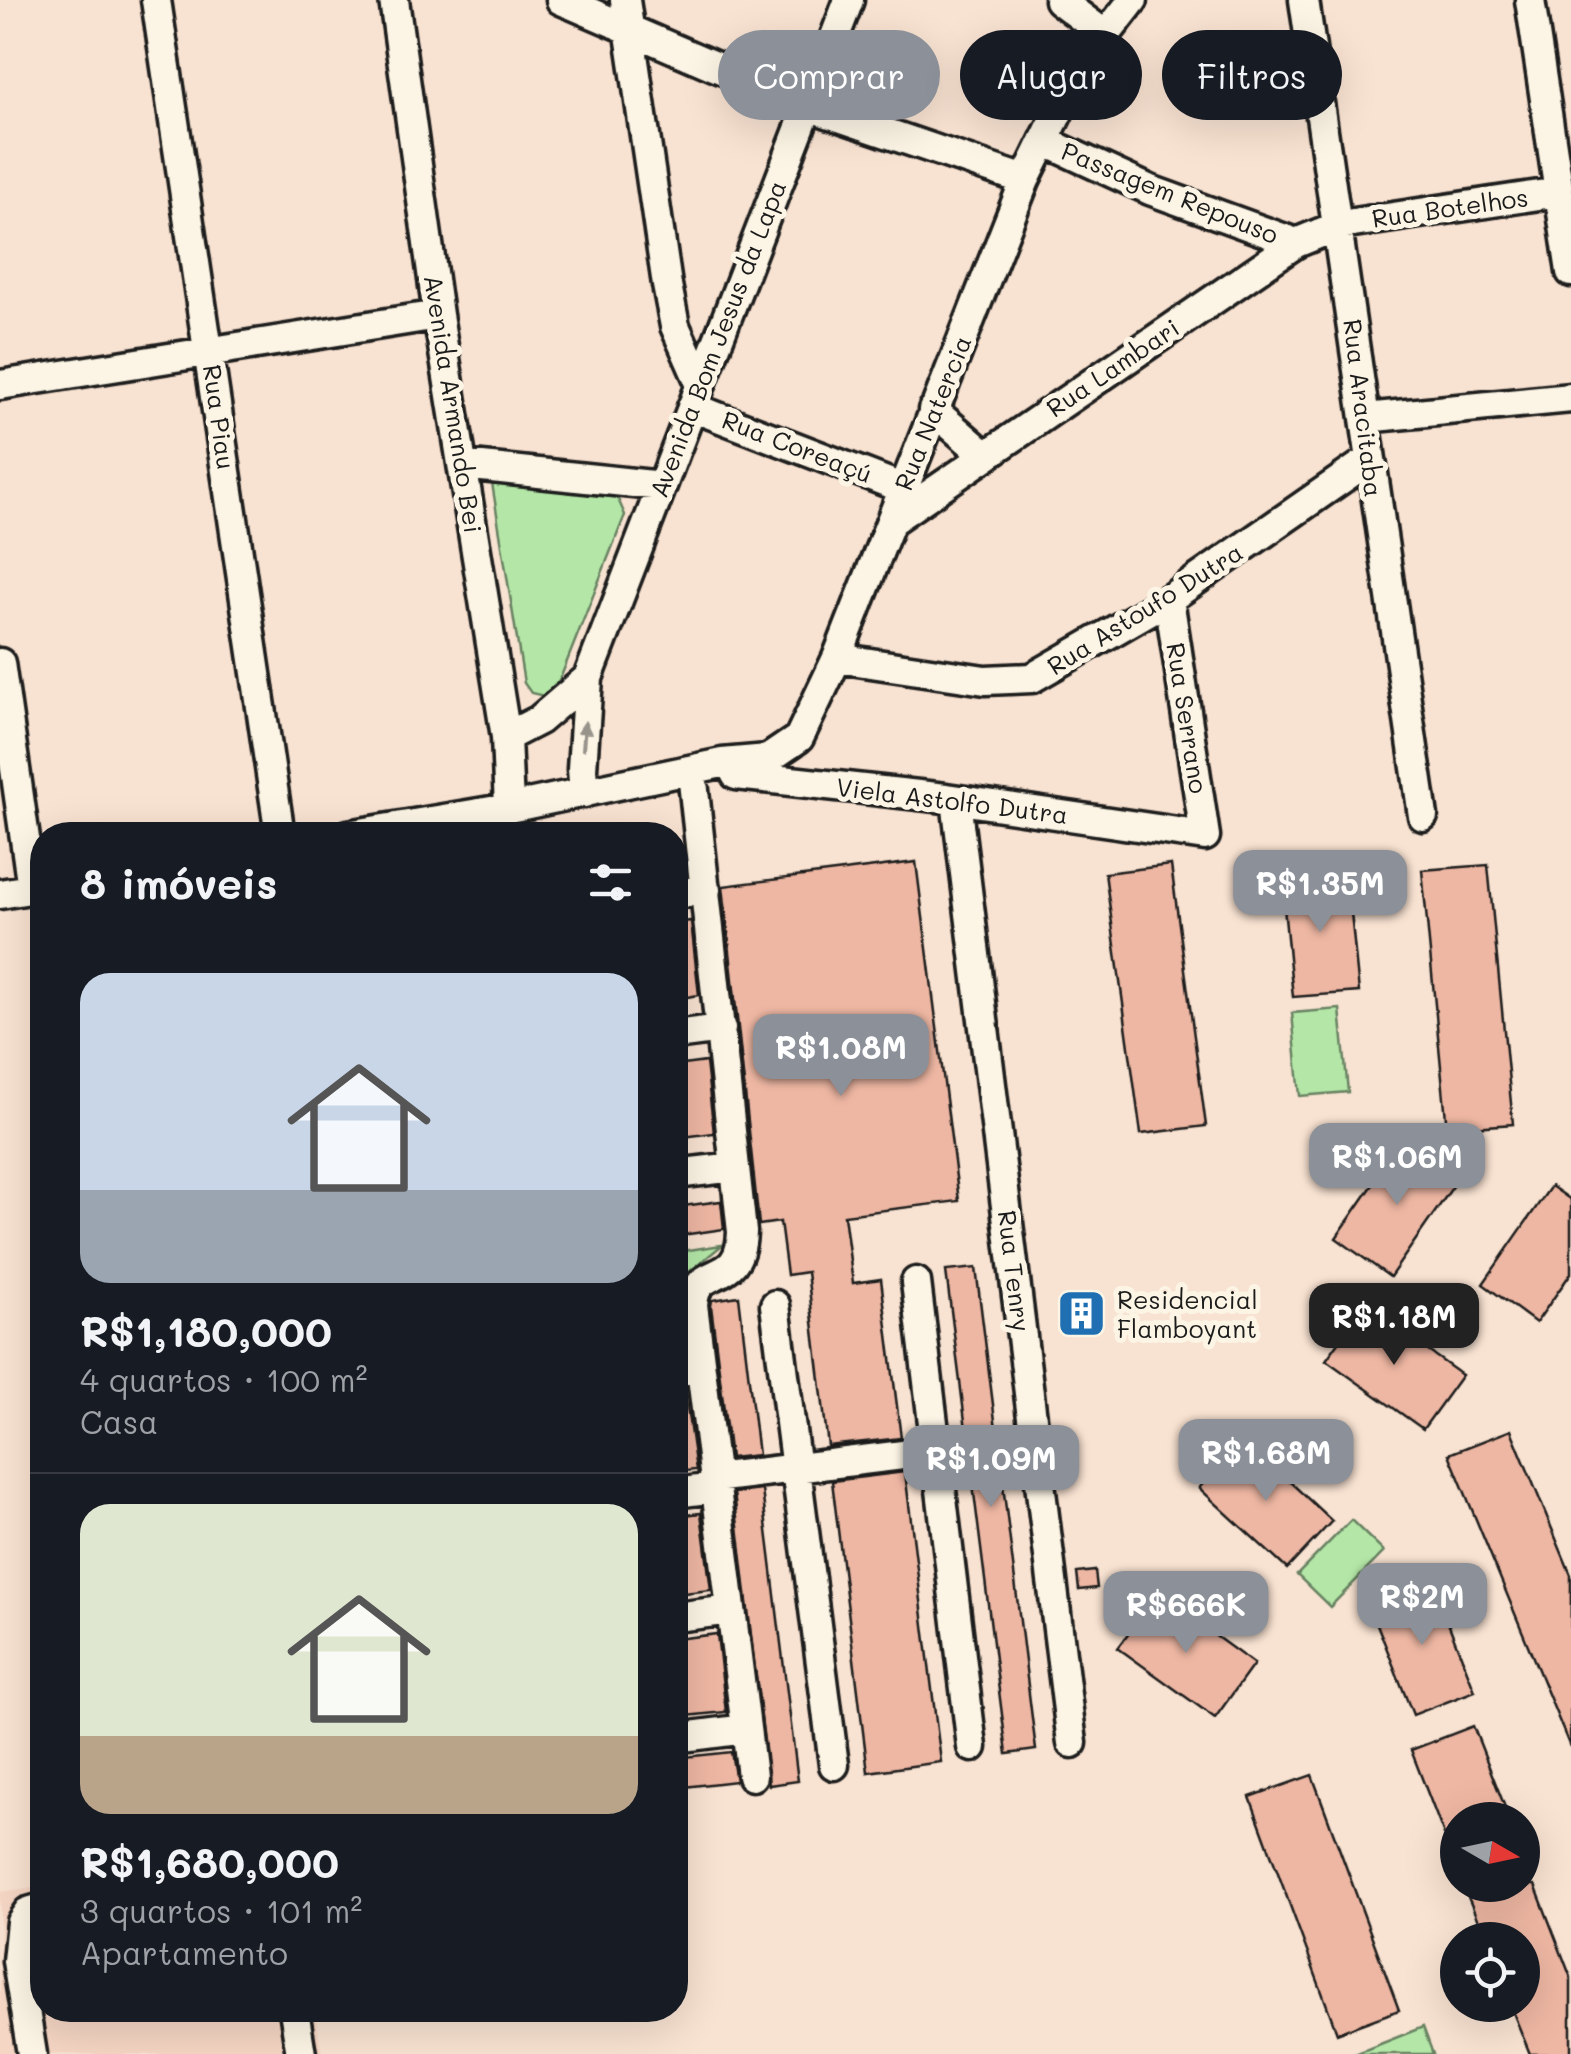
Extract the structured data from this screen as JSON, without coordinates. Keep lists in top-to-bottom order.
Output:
{
  "streets": {
    "street": [
      "Passagem Repouso",
      "Rua Botelhos",
      "Avenida Bom Jesus da Lapa",
      "Rua Lambari",
      "Avenida Armando Bei",
      "Rua Aracitaba",
      "Rua Natercia",
      "Rua Piau",
      "Rua Coreaçú",
      "Rua Astoufo Dutra",
      "Rua Serrano",
      "Viela Astolfo Dutra",
      "Rua Tenry"
    ]
  },
  "crossings": [
    ["Passagem Repouso", "Rua Lambari"],
    ["Passagem Repouso", "Rua Natercia"],
    ["Rua Botelhos", "Rua Lambari"],
    ["Rua Botelhos", "Rua Aracitaba"],
    ["Avenida Bom Jesus da Lapa", "Avenida Armando Bei"],
    ["Avenida Bom Jesus da Lapa", "Rua Natercia"],
    ["Avenida Bom Jesus da Lapa", "Rua Coreaçú"],
    ["Rua Lambari", "Rua Aracitaba"],
    ["Rua Lambari", "Rua Natercia"],
    ["Avenida Armando Bei", "Rua Natercia"],
    ["Rua Aracitaba", "Rua Astoufo Dutra"],
    ["Rua Natercia", "Rua Coreaçú"],
    ["Rua Natercia", "Rua Astoufo Dutra"],
    ["Rua Natercia", "Viela Astolfo Dutra"],
    ["Rua Astoufo Dutra", "Rua Serrano"],
    ["Rua Serrano", "Viela Astolfo Dutra"],
    ["Viela Astolfo Dutra", "Rua Tenry"]
  ],
  "places": {
    "building": ["Residencial Flamboyant"]
  },
  "north": "right",
  "page": {
    "chip": ["Comprar", "Alugar", "Filtros"],
    "heading": "8 imóveis",
    "price": [
      "R$1.35M",
      "R$1.08M",
      "R$1.06M",
      "R$1.18M",
      "R$1.68M",
      "R$1.09M",
      "R$2M",
      "R$666K"
    ],
    "list": [
      {
        "name": "R$1,180,000",
        "note": "4 quartos · 100 m² · Casa"
      },
      {
        "name": "R$1,680,000",
        "note": "3 quartos · 101 m² · Apartamento"
      }
    ]
  }
}
